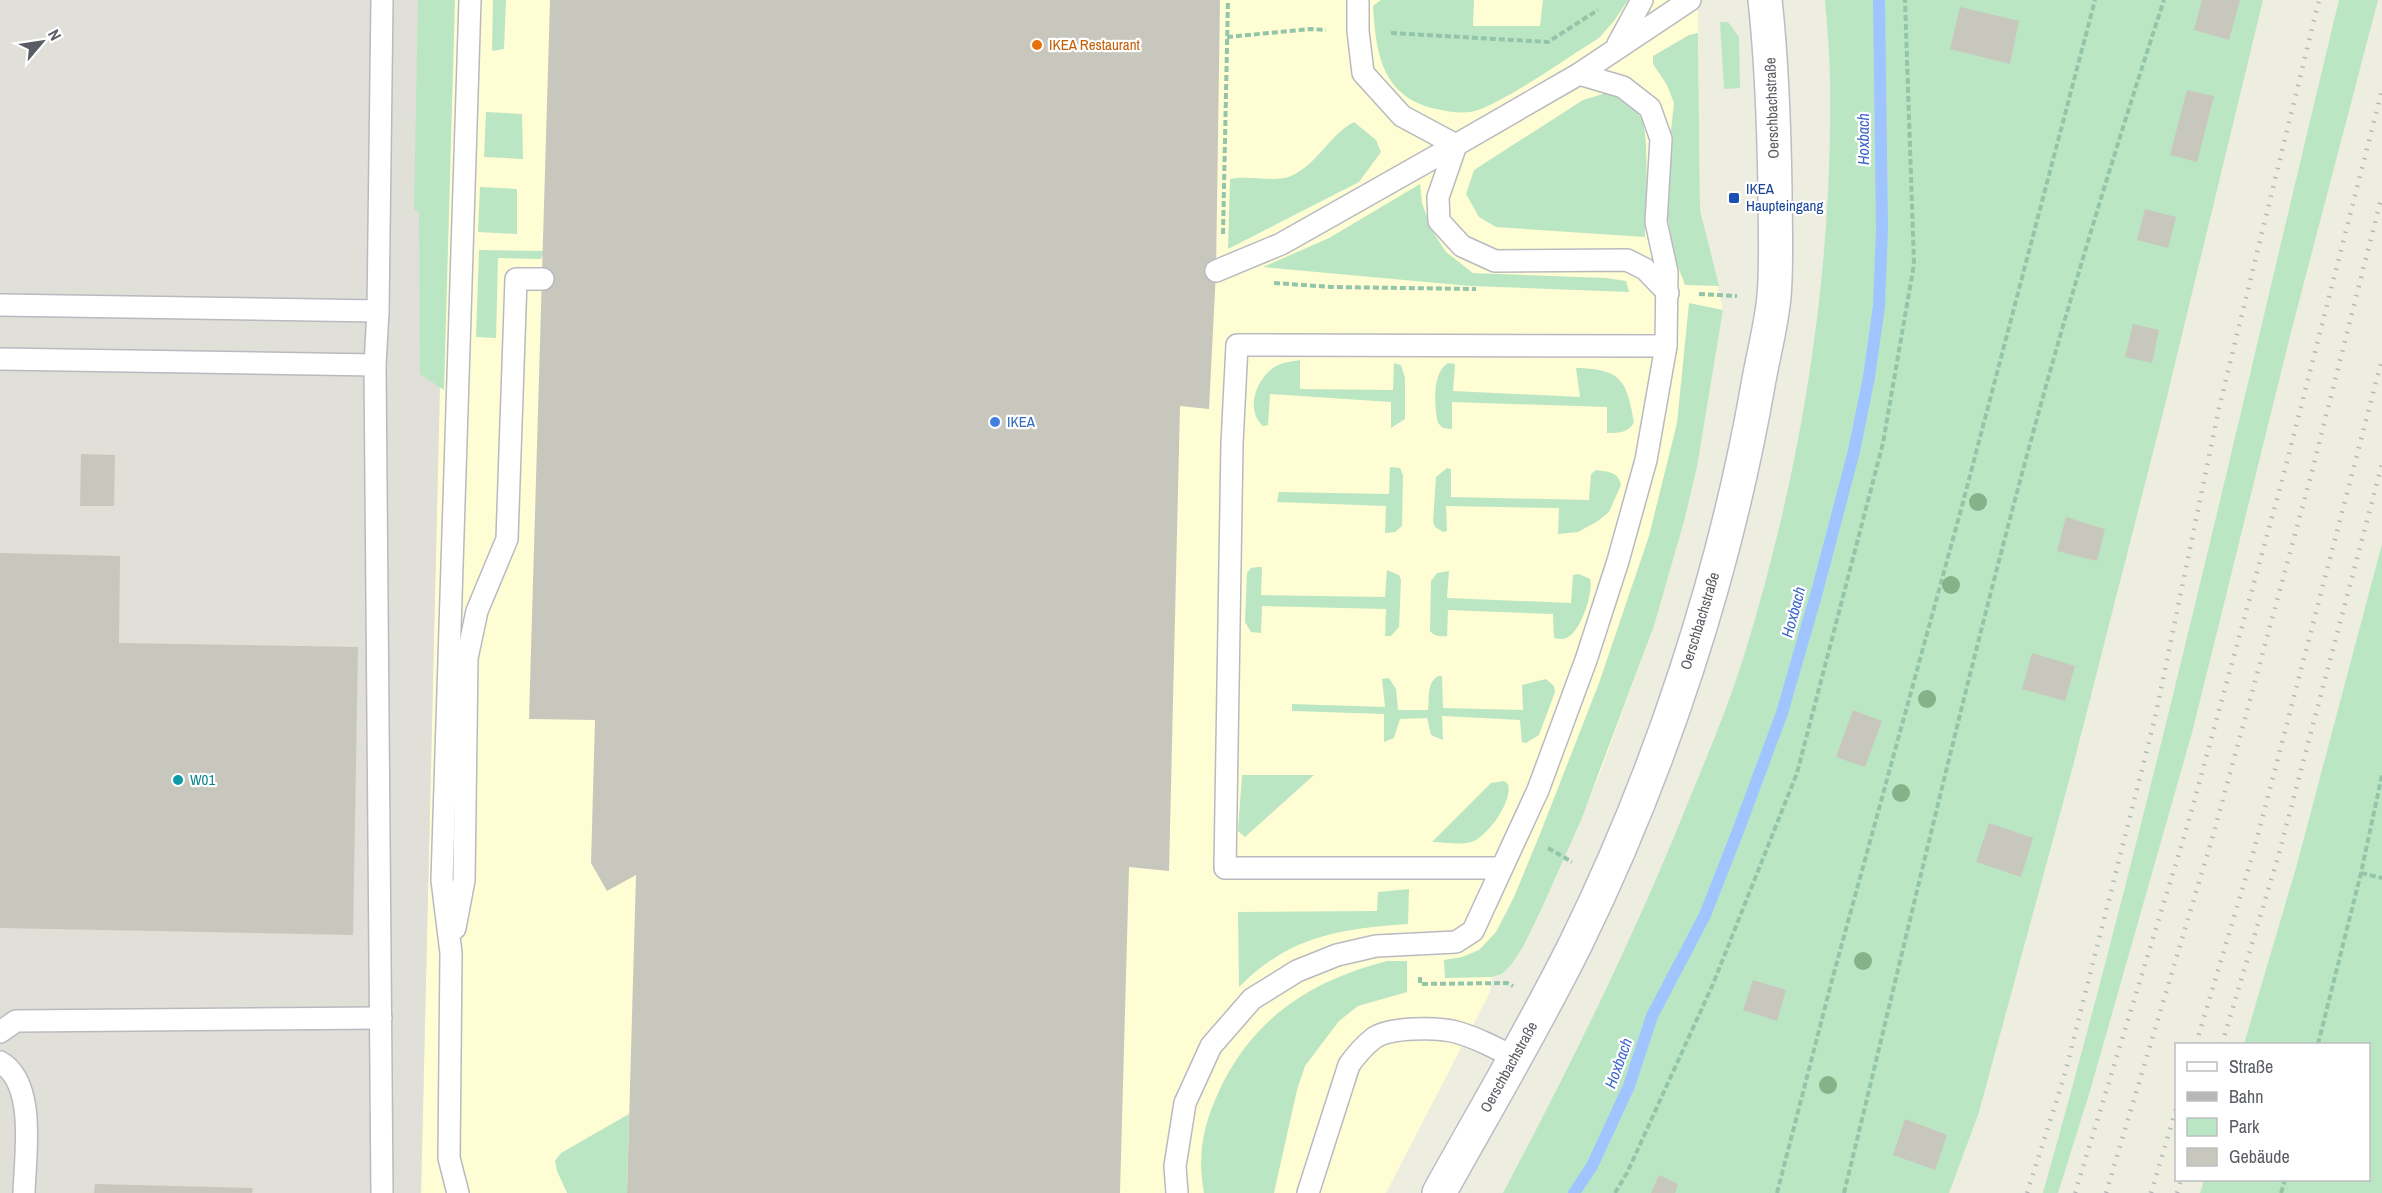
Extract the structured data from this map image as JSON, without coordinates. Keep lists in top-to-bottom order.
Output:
{
  "streets": {
    "main road": ["Oerschbachstraße"]
  },
  "water": ["Hoxbach"],
  "places": {
    "other": ["IKEA Restaurant", "IKEA", "W01"],
    "transit": ["IKEA Haupteingang"]
  },
  "legend": [
    "Straße",
    "Bahn",
    "Park",
    "Gebäude"
  ],
  "north": "top right"
}
